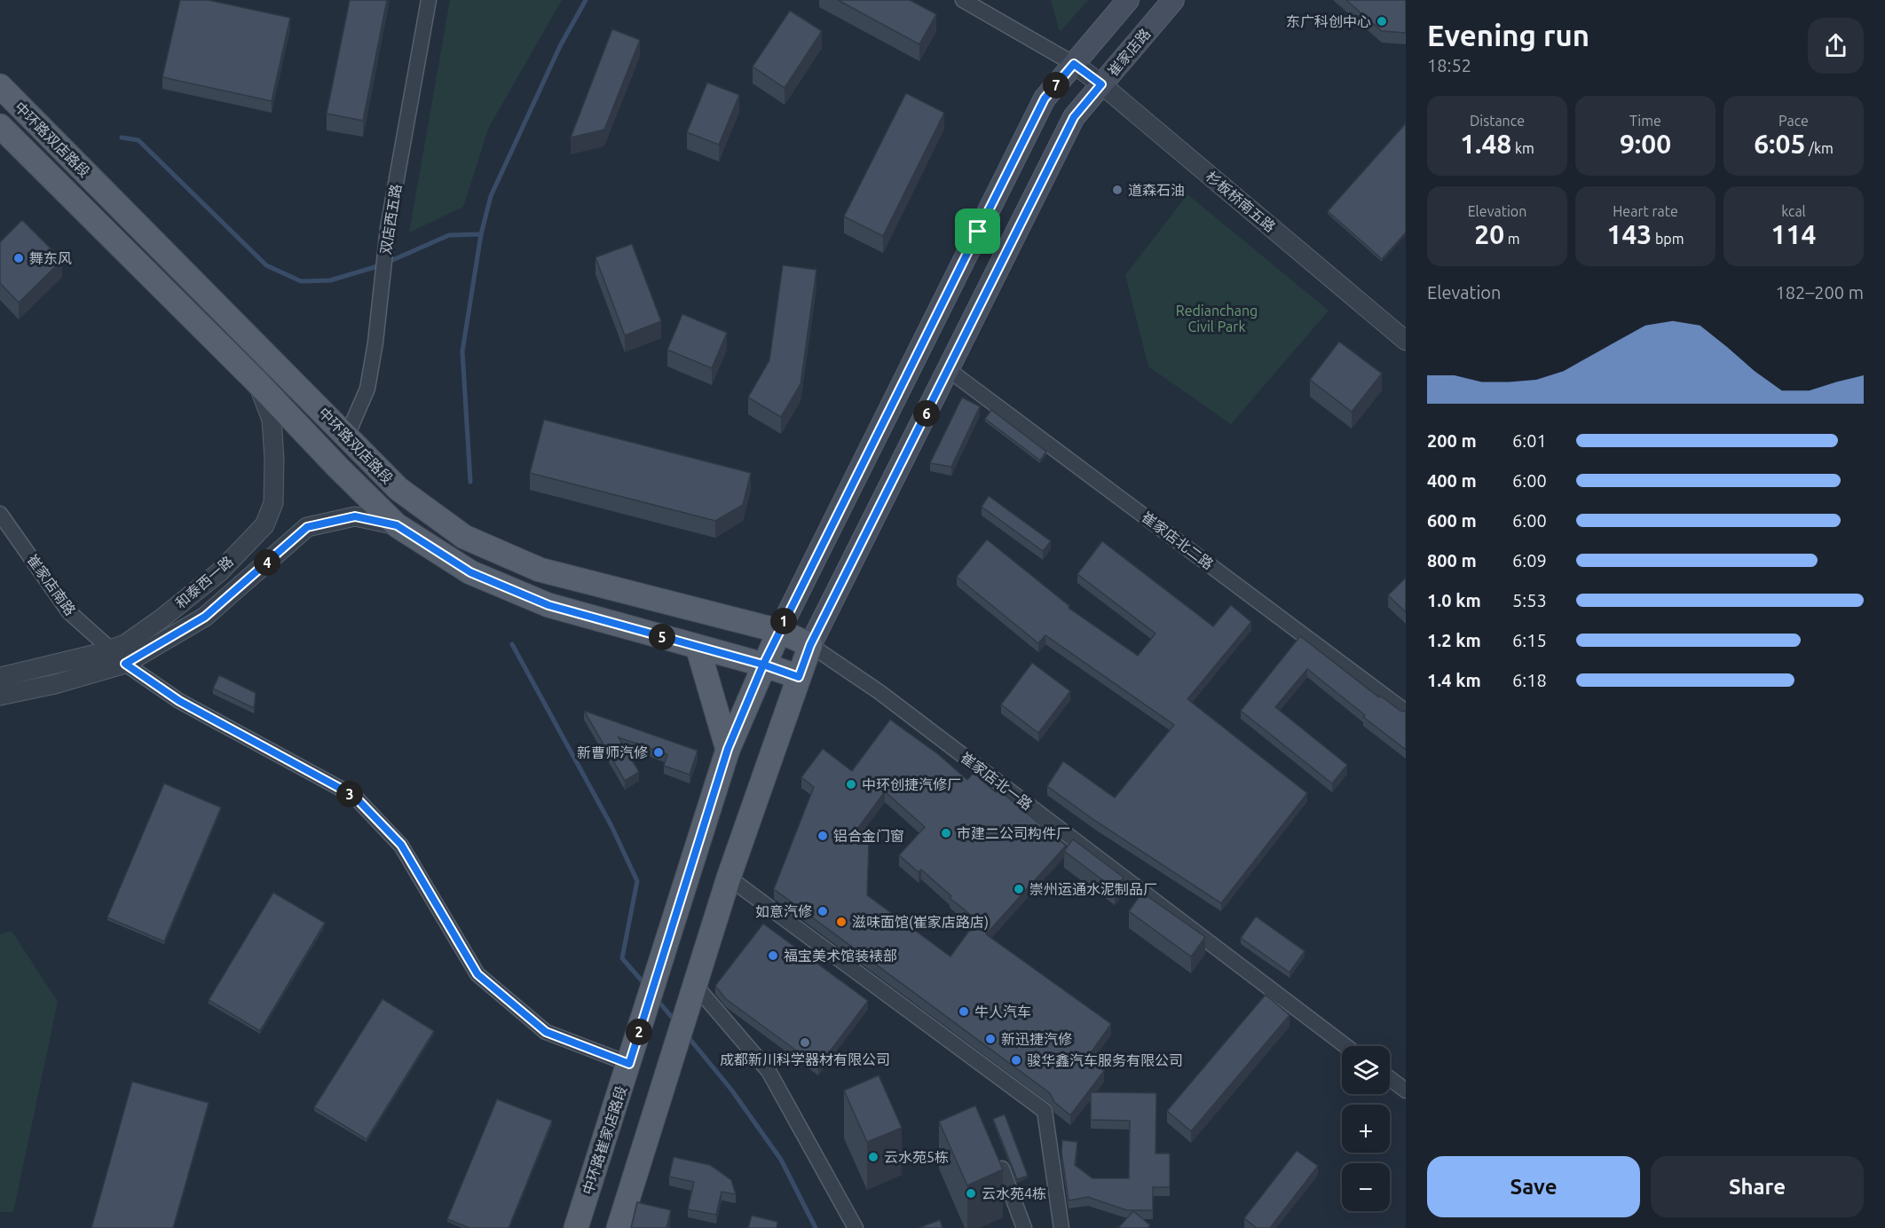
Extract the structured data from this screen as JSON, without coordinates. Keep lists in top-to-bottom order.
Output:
{
  "streets": {
    "main road": ["崔家店路", "中环路双店路段", "中环路崔家店路段"],
    "street": [
      "杉板桥南五路",
      "双店西五路",
      "崔家店北二路",
      "和泰西一路",
      "崔家店南路",
      "崔家店北一路"
    ]
  },
  "crossings": [
    ["崔家店路", "中环路双店路段"],
    ["崔家店路", "杉板桥南五路"],
    ["崔家店路", "崔家店北二路"],
    ["崔家店路", "崔家店北一路"],
    ["中环路双店路段", "双店西五路"],
    ["中环路双店路段", "和泰西一路"],
    ["中环路双店路段", "崔家店北一路"],
    ["中环路双店路段", "中环路崔家店路段"],
    ["和泰西一路", "崔家店南路"]
  ],
  "parks": ["Redianchang Civil Park"],
  "places": [
    "东广科创中心",
    "道森石油",
    "舞东风",
    "新曹师汽修",
    "中环创捷汽修厂",
    "市建二公司构件厂",
    "铝合金门窗",
    "崇州运通水泥制品厂",
    "如意汽修",
    "滋味面馆(崔家店路店)",
    "福宝美术馆装裱部",
    "牛人汽车",
    "新迅捷汽修",
    "成都新川科学器材有限公司",
    "骏华鑫汽车服务有限公司",
    "云水苑5栋",
    "云水苑4栋"
  ],
  "page": {
    "heading": ["Evening run", "18:52"],
    "pins": [
      "7",
      "6",
      "4",
      "1",
      "5",
      "3",
      "2"
    ],
    "stats": [
      ["Distance", "1.48 km"],
      ["Time", "9:00"],
      ["Pace", "6:05 /km"],
      ["Elevation", "20 m"],
      ["Heart rate", "143 bpm"],
      ["kcal", "114"]
    ],
    "chart": ["Elevation", "182–200 m"],
    "list": [
      {
        "name": "200 m",
        "note": "6:01"
      },
      {
        "name": "400 m",
        "note": "6:00"
      },
      {
        "name": "600 m",
        "note": "6:00"
      },
      {
        "name": "800 m",
        "note": "6:09"
      },
      {
        "name": "1.0 km",
        "note": "5:53"
      },
      {
        "name": "1.2 km",
        "note": "6:15"
      },
      {
        "name": "1.4 km",
        "note": "6:18"
      }
    ],
    "map_buttons": ["+", "−"],
    "buttons": ["Save", "Share"]
  }
}
